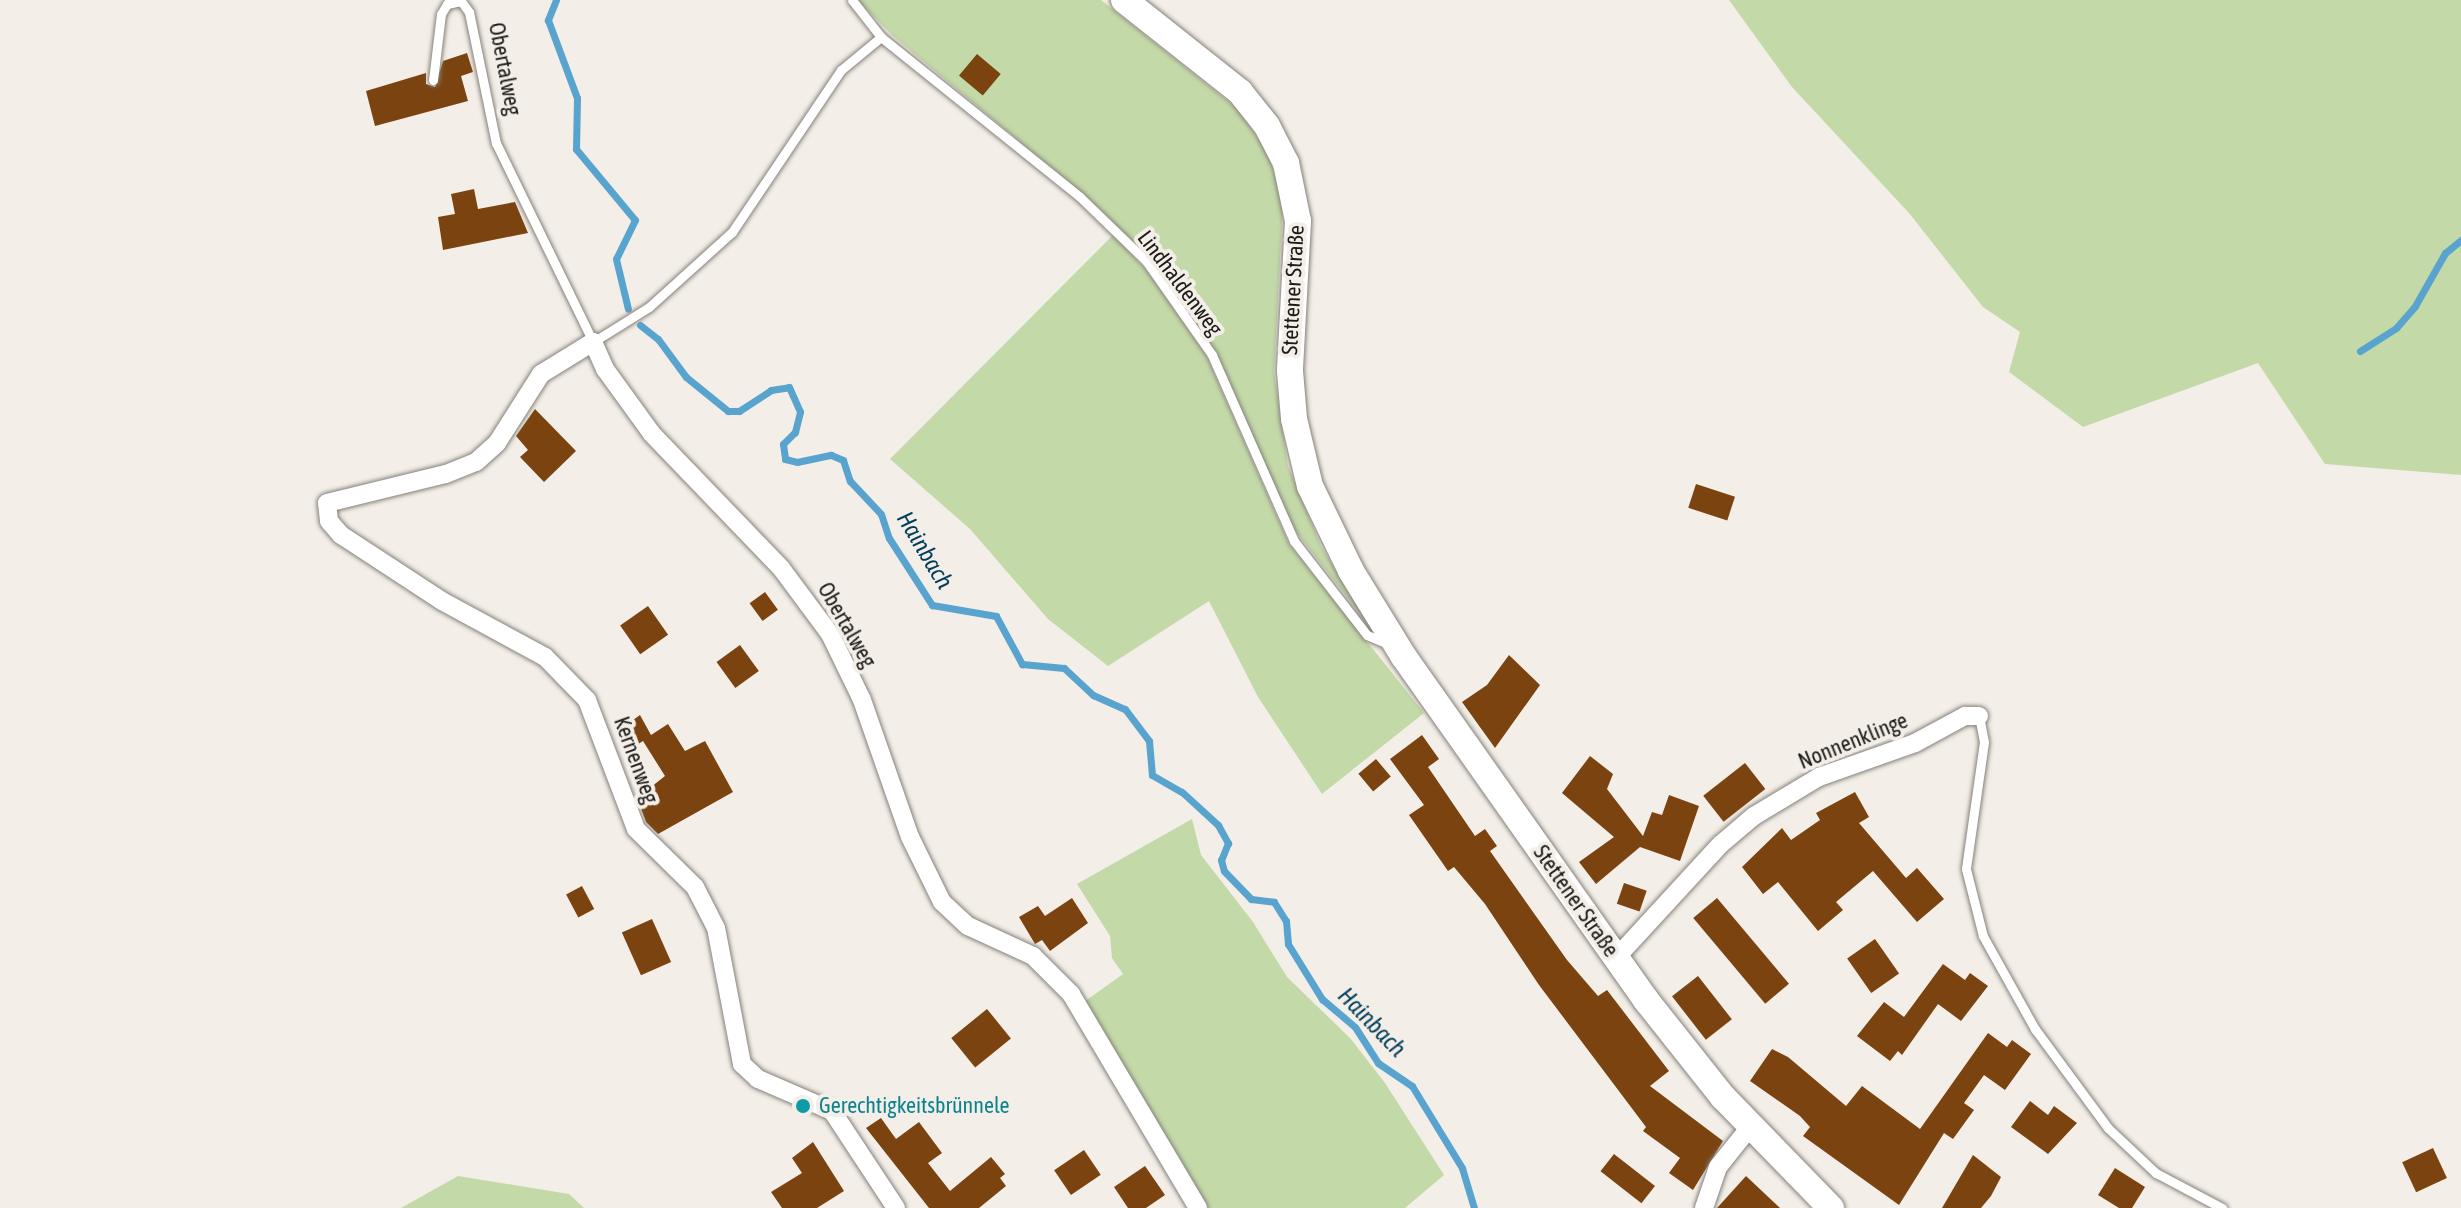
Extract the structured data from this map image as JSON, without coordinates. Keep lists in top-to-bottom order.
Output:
{
  "streets": {
    "main road": ["Stettener Straße"],
    "street": ["Obertalweg", "Nonnenklinge", "Kernenweg"],
    "lane": ["Lindhaldenweg"]
  },
  "crossings": [
    ["Obertalweg", "Kernenweg"],
    ["Lindhaldenweg", "Stettener Straße"],
    ["Stettener Straße", "Nonnenklinge"]
  ],
  "water": ["Hainbach"],
  "places": ["Gerechtigkeitsbrünnele"]
}
